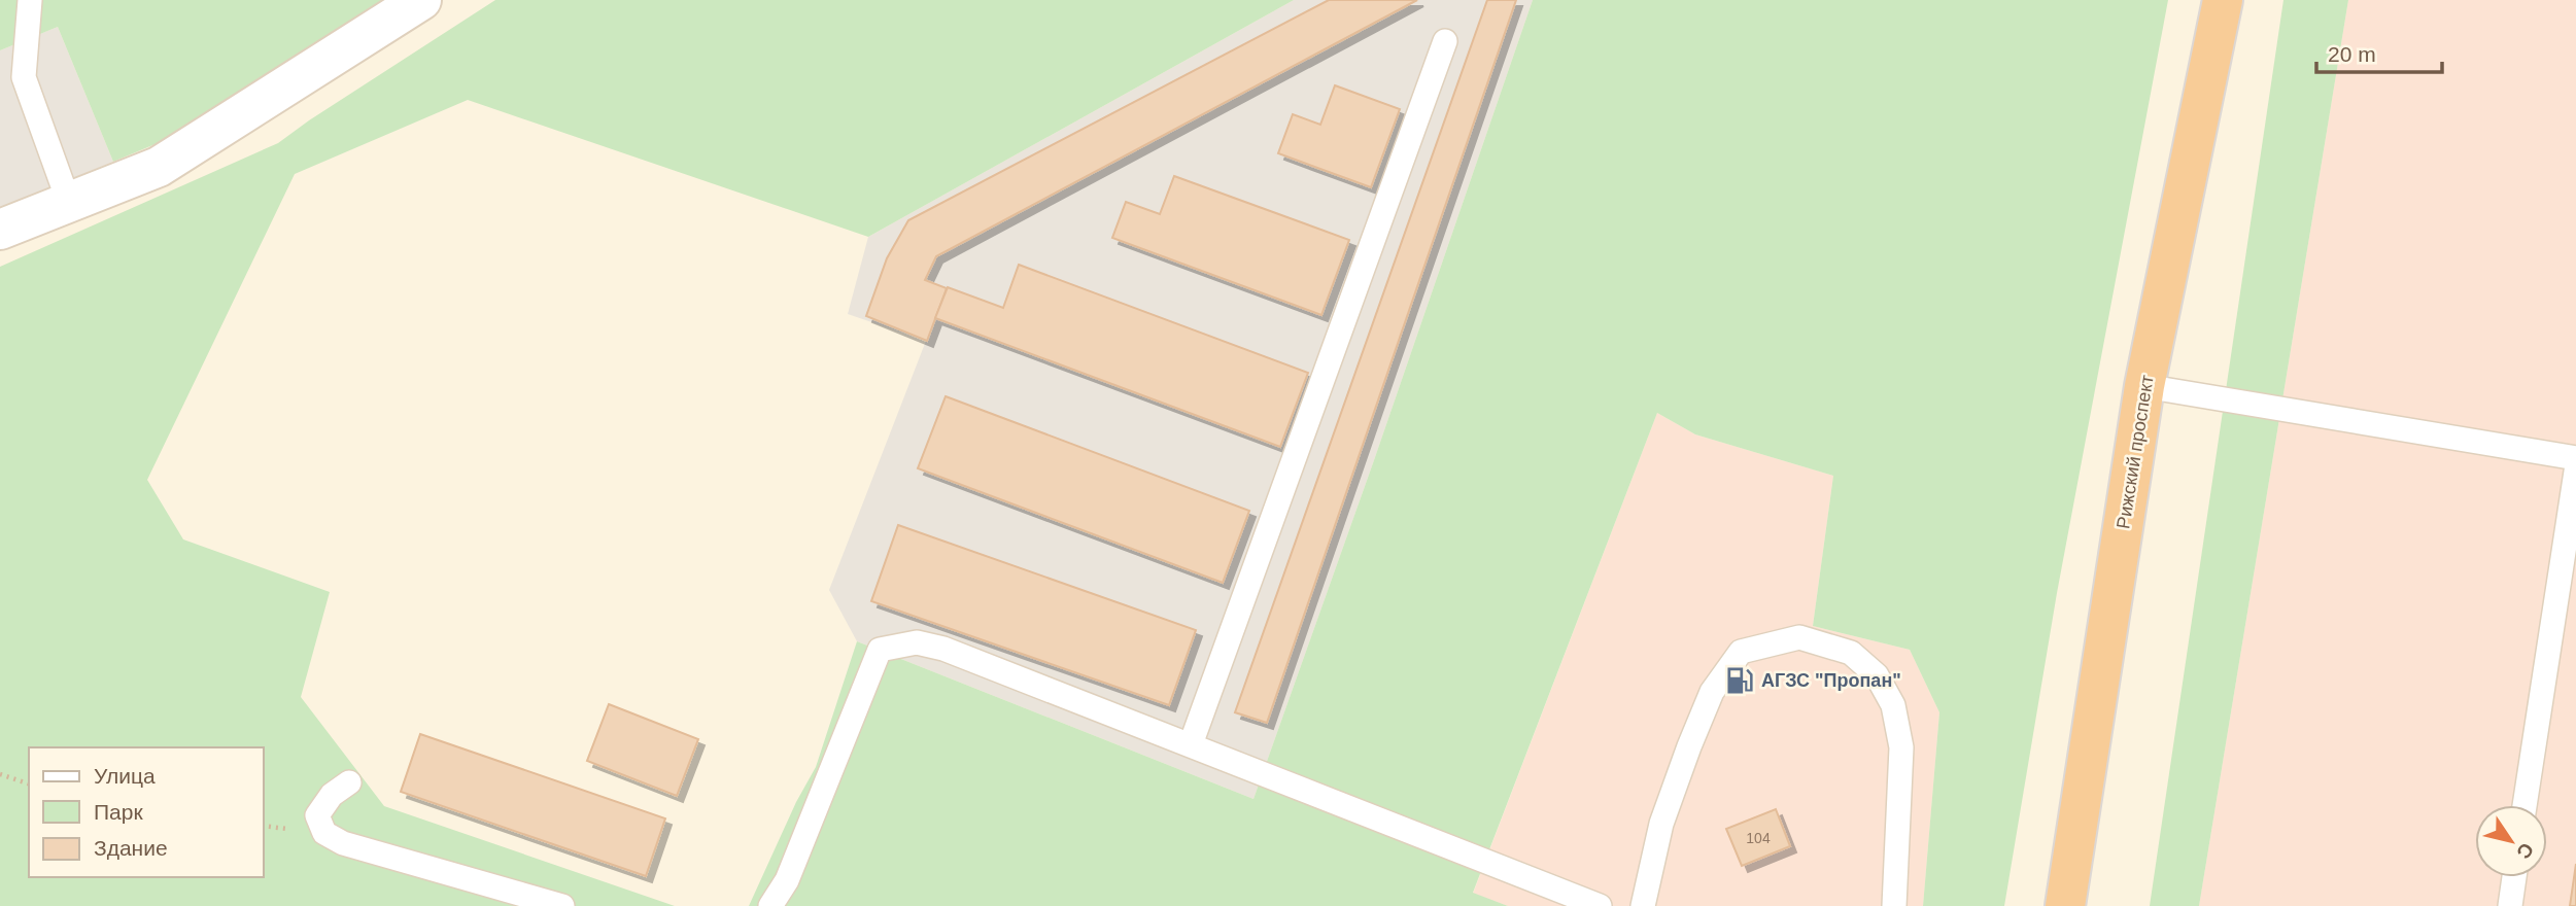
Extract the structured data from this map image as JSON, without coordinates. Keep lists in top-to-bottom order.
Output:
{
  "streets": {
    "highway": ["Рижский проспект"]
  },
  "places": {
    "fuel station": ["АГЗС \"Пропан\""]
  },
  "house_numbers": ["104"],
  "legend": ["Улица", "Парк", "Здание"],
  "scale_bar": "20 m",
  "north": "bottom right"
}
